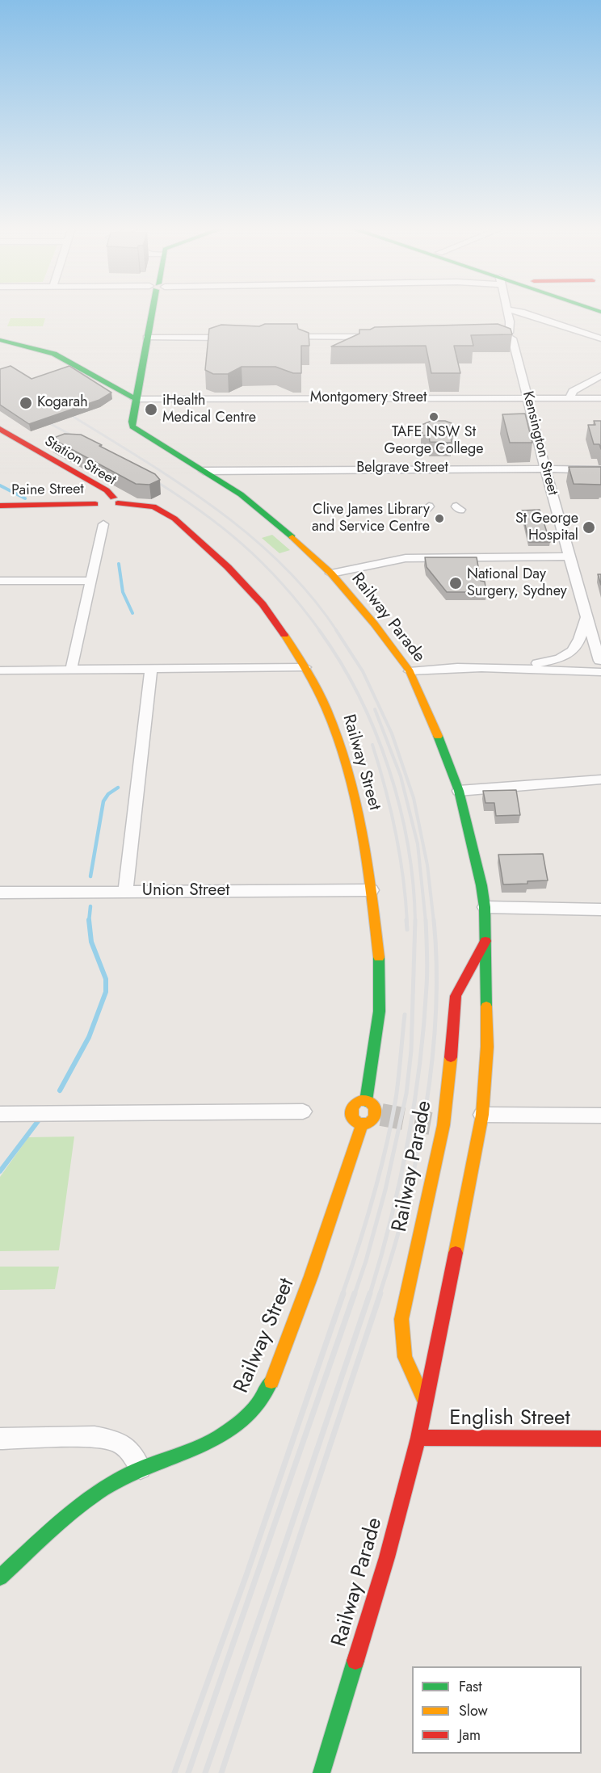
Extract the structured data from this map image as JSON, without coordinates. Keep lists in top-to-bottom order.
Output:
{
  "streets": {
    "main road": [
      "Station Street",
      "Paine Street",
      "Railway Parade",
      "Railway Street",
      "English Street"
    ],
    "street": [
      "Montgomery Street",
      "Kensington Street",
      "Belgrave Street",
      "Union Street"
    ]
  },
  "crossings": [
    ["Montgomery Street", "Kensington Street"],
    ["Montgomery Street", "Railway Parade"],
    ["Kensington Street", "Belgrave Street"],
    ["Station Street", "Paine Street"],
    ["Station Street", "Railway Street"],
    ["Belgrave Street", "Railway Parade"],
    ["Paine Street", "Railway Street"],
    ["Railway Parade", "English Street"],
    ["Railway Street", "Union Street"]
  ],
  "places": [
    "Kogarah",
    "iHealth Medical Centre",
    "TAFE NSW St George College",
    "Clive James Library and Service Centre",
    "St George Hospital",
    "National Day Surgery, Sydney"
  ],
  "legend": ["Fast", "Slow", "Jam"]
}
